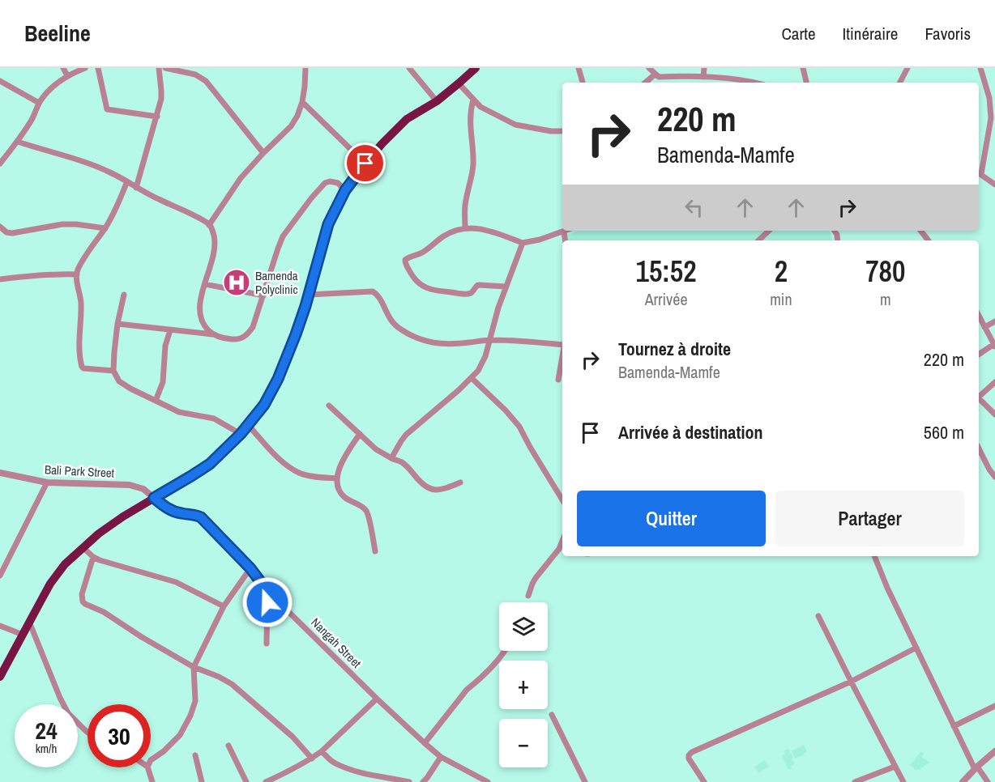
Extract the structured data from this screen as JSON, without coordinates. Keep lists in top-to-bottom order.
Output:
{
  "streets": {
    "street": ["Bali Park Street", "Nangah Street"]
  },
  "crossings": [
    ["Bali Park Street", "Nangah Street"]
  ],
  "places": {
    "hospital": ["Bamenda Polyclinic"]
  },
  "page": {
    "header": "Beeline",
    "nav": ["Carte", "Itinéraire", "Favoris"],
    "turn": ["220 m", "Bamenda-Mamfe"],
    "eta": [
      "15:52",
      "Arrivée",
      "2",
      "min",
      "780",
      "m"
    ],
    "list": [
      {
        "name": "Tournez à droite",
        "note": "Bamenda-Mamfe",
        "value": "220 m"
      },
      {
        "name": "Arrivée à destination",
        "value": "560 m"
      }
    ],
    "buttons": ["Quitter", "Partager"],
    "map_buttons": ["+", "−"],
    "speed": "24 km/h",
    "limit": "30"
  }
}
